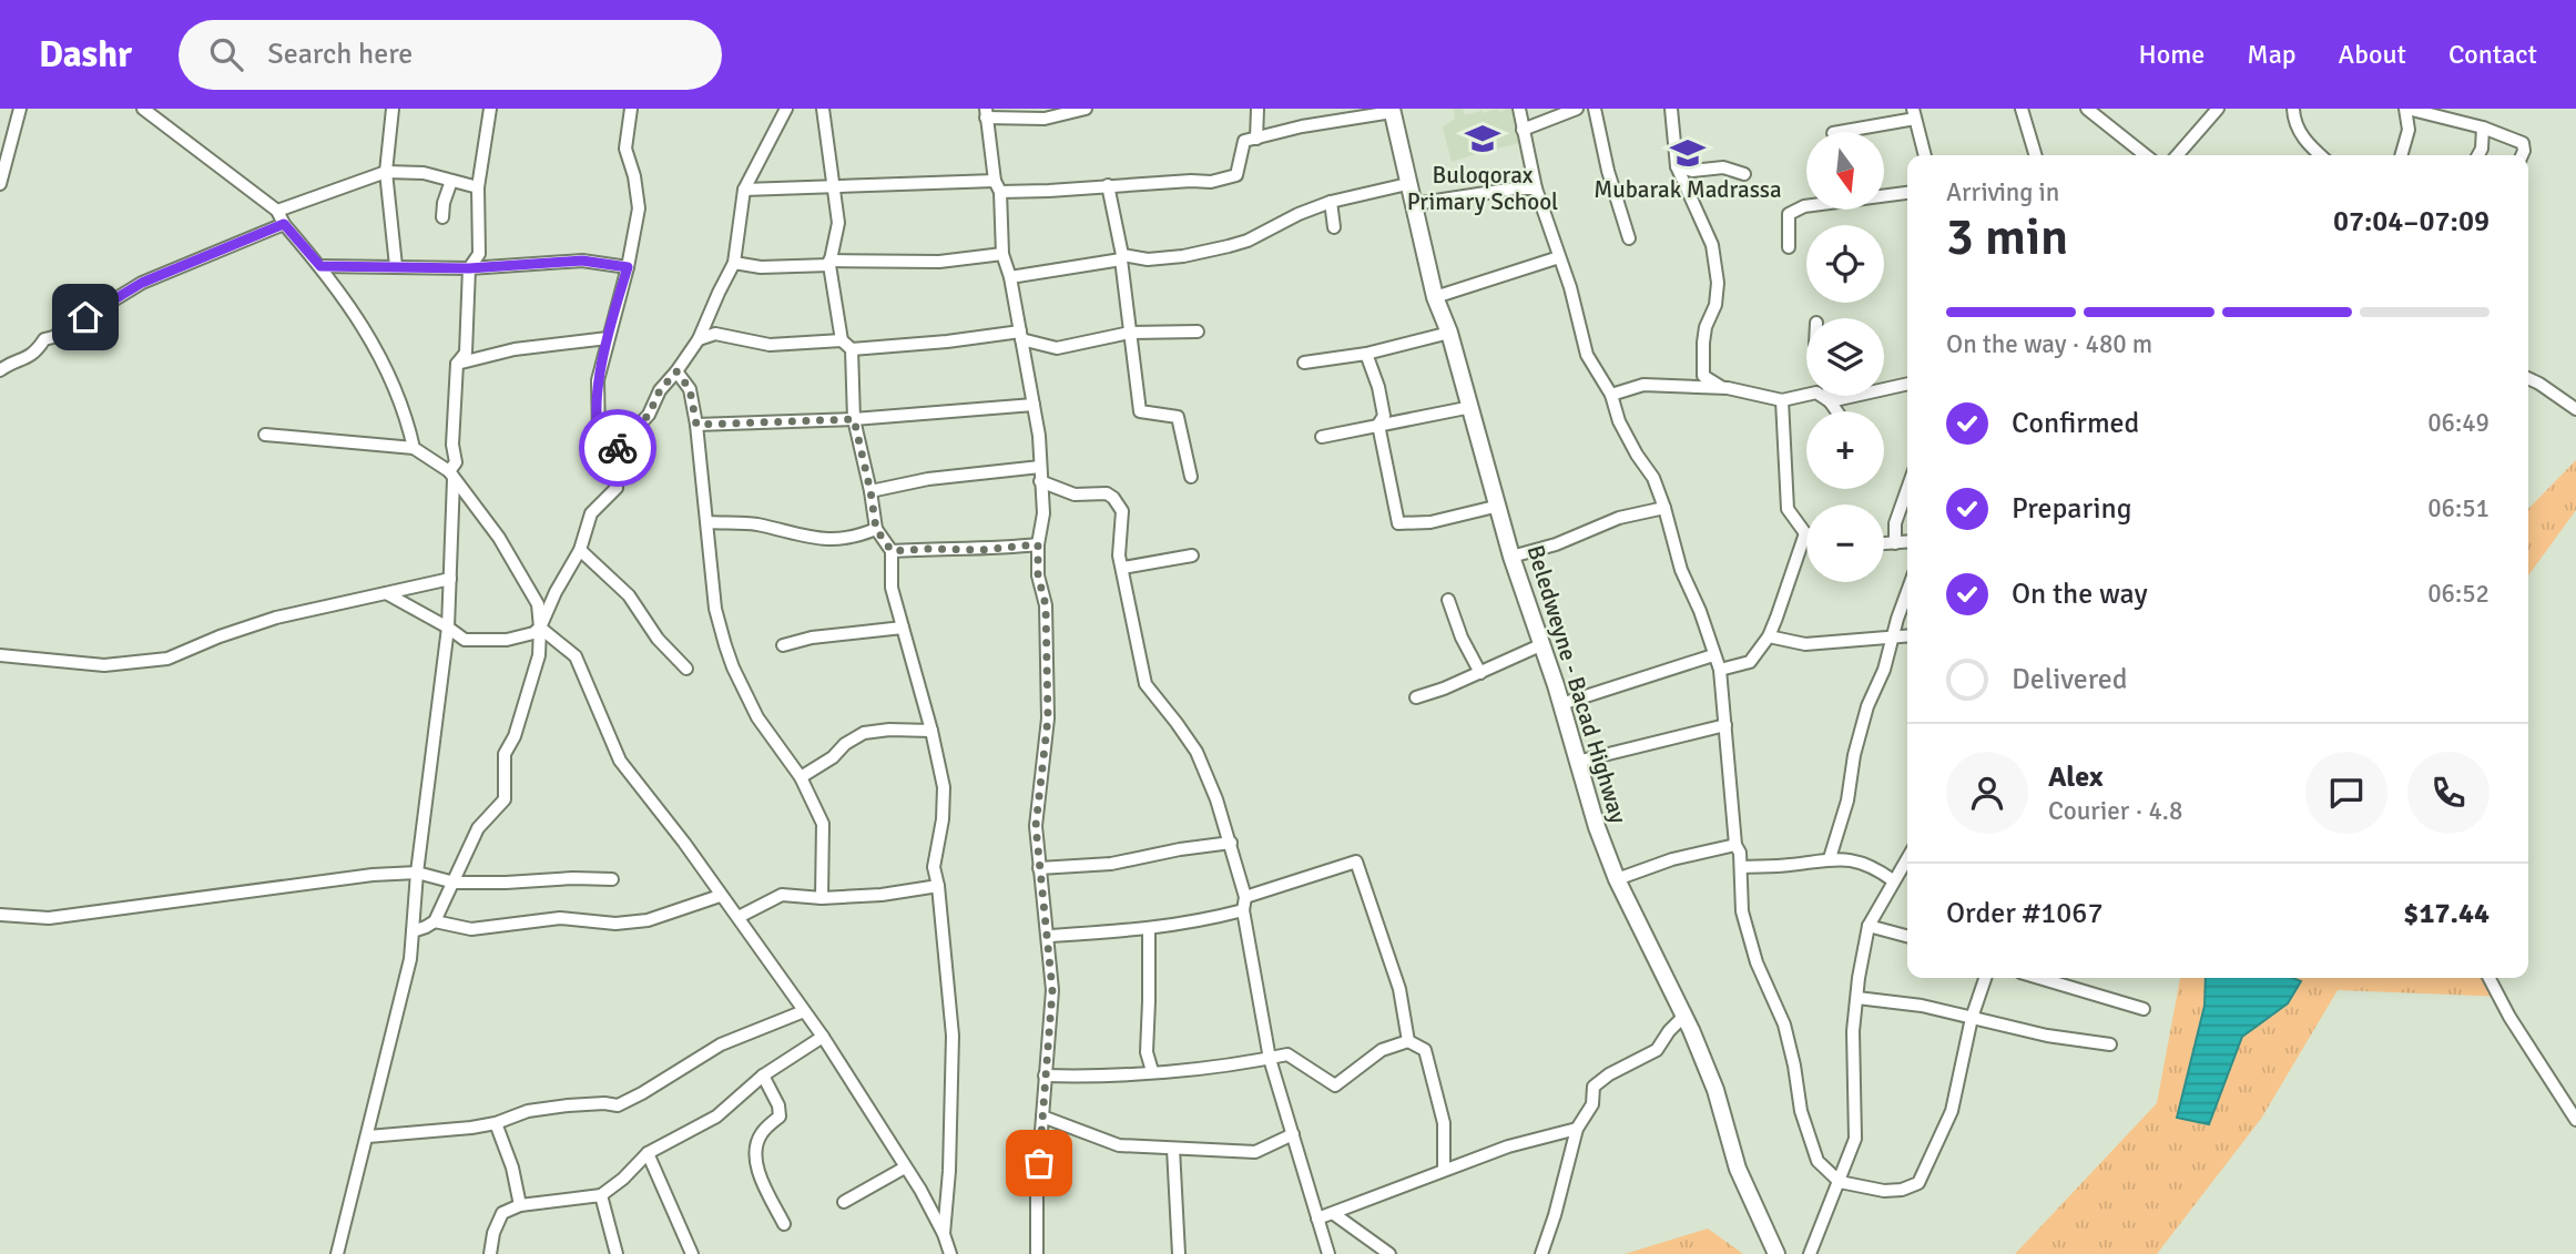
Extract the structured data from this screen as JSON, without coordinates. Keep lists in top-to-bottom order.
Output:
{
  "streets": {
    "street": ["Beledweyne - Bacad Highway"]
  },
  "places": {
    "school or university": ["Buloqorax Primary School", "Mubarak Madrassa"]
  },
  "north": "bottom",
  "page": {
    "header": "Dashr",
    "search": "Search here",
    "nav": [
      "Home",
      "Map",
      "About",
      "Contact"
    ],
    "map_buttons": ["+", "−"],
    "heading": ["3 min", "Arriving in", "07:04–07:09"],
    "panel": [
      "Alex",
      "Courier · 4.8",
      "Order #1067",
      "$17.44"
    ],
    "bar": "On the way · 480 m",
    "list": [
      ["Confirmed", "06:49"],
      ["Preparing", "06:51"],
      ["On the way", "06:52"],
      "Delivered"
    ]
  }
}
